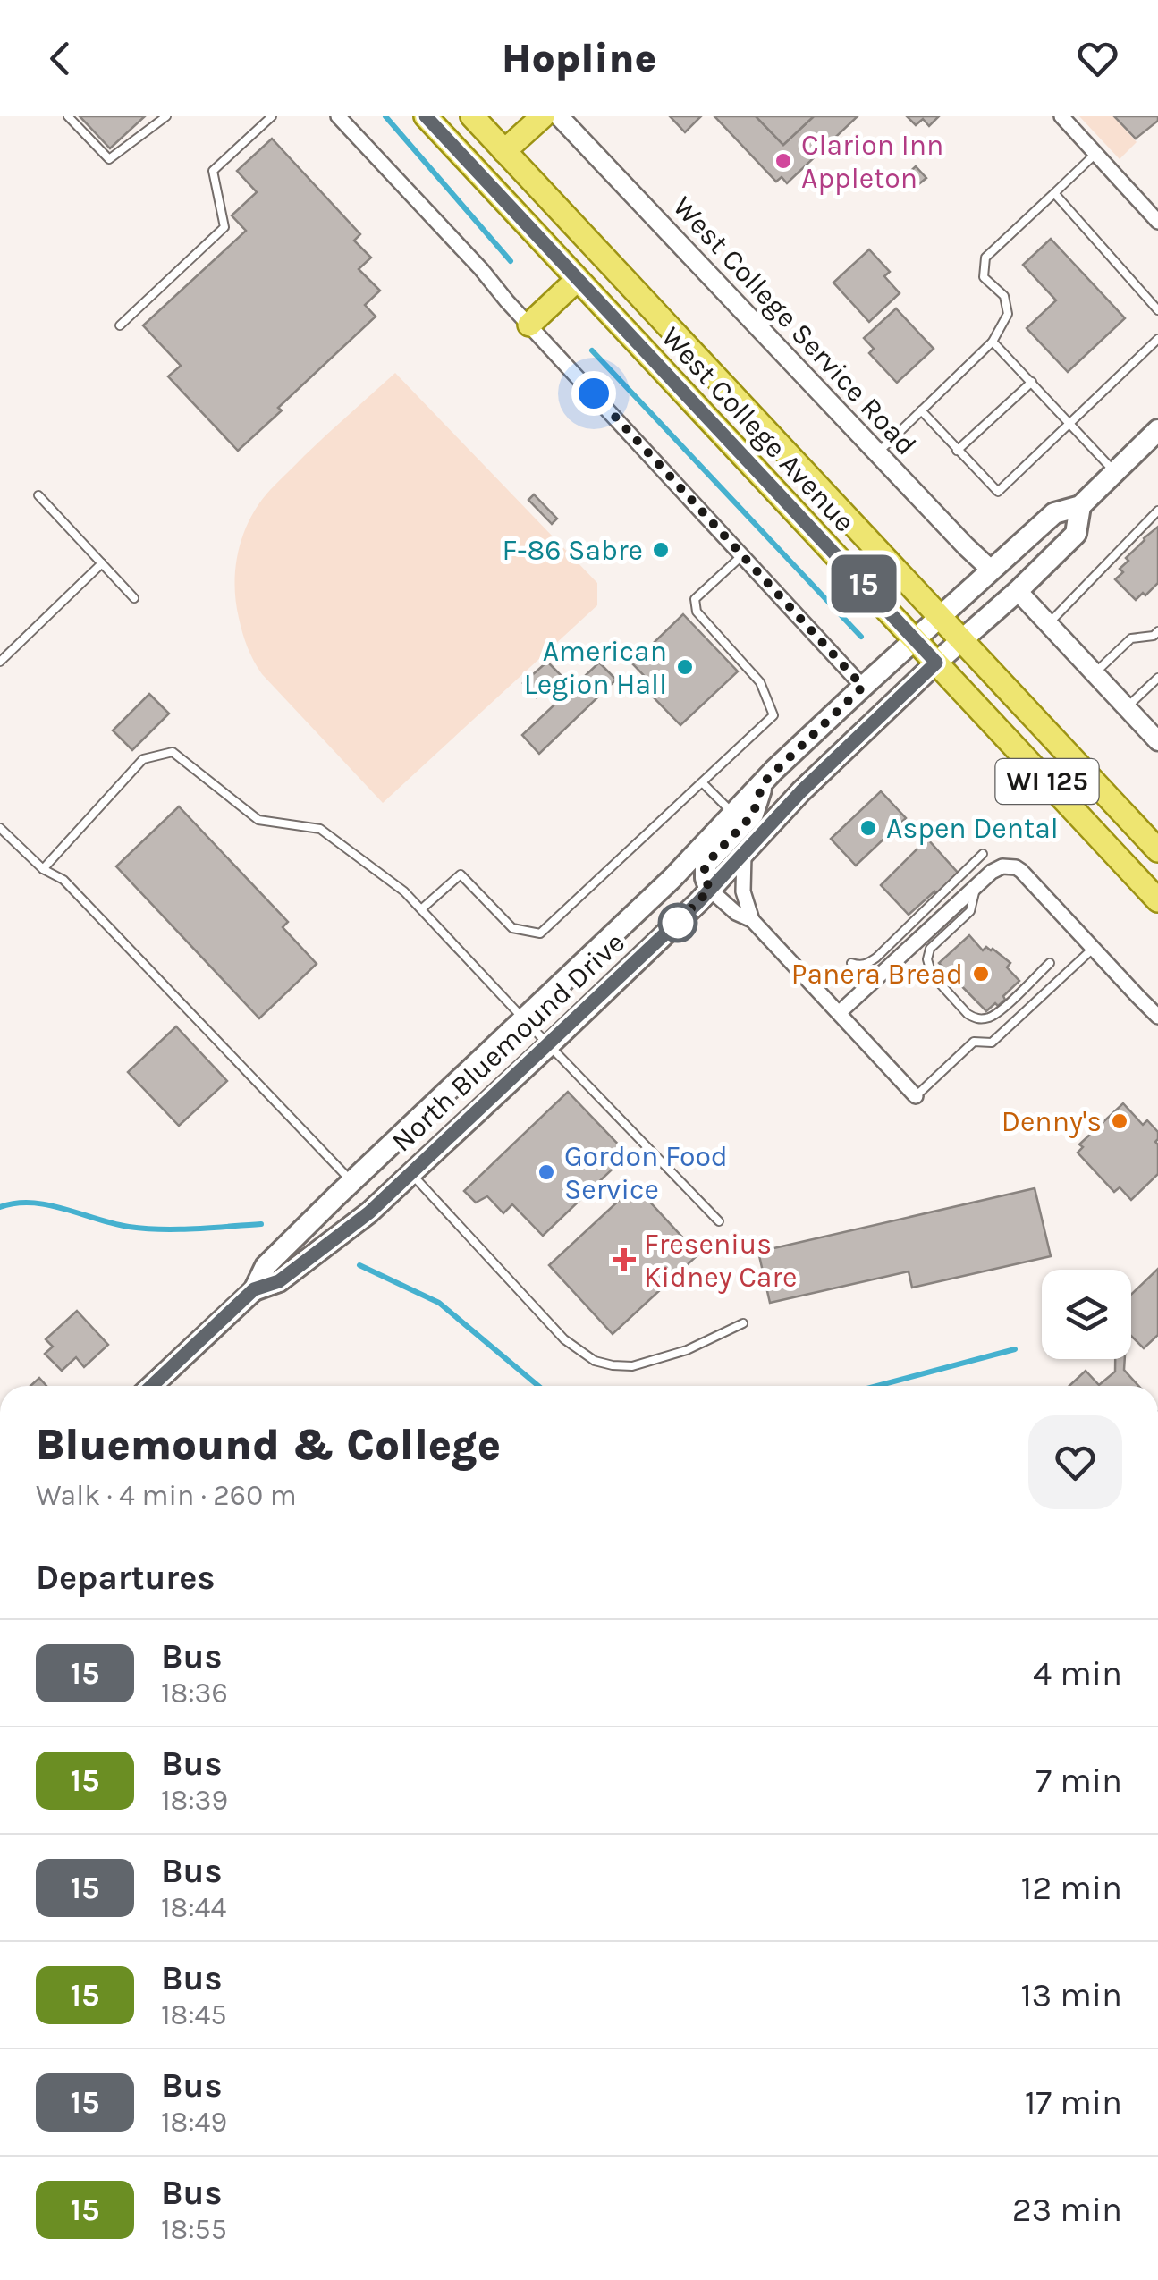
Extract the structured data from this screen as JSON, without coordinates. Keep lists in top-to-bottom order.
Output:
{
  "streets": {
    "main road": ["West College Avenue", "WI 125", "North Bluemound Drive"],
    "street": ["West College Service Road"]
  },
  "crossings": [
    ["West College Service Road", "North Bluemound Drive"],
    ["West College Avenue", "North Bluemound Drive"]
  ],
  "places": {
    "other": [
      "Clarion Inn Appleton",
      "F-86 Sabre",
      "American Legion Hall",
      "Aspen Dental",
      "Panera Bread",
      "Denny's",
      "Gordon Food Service"
    ],
    "health": ["Fresenius Kidney Care"]
  },
  "lines": ["bus line 15"],
  "page": {
    "header": "Hopline",
    "on_map": "15",
    "heading": [
      ["Bluemound & College", "Walk · 4 min · 260 m"],
      "Departures"
    ],
    "list": [
      {
        "mark": "15",
        "name": "Bus",
        "note": "18:36",
        "value": "4 min"
      },
      {
        "mark": "15",
        "name": "Bus",
        "note": "18:39",
        "value": "7 min"
      },
      {
        "mark": "15",
        "name": "Bus",
        "note": "18:44",
        "value": "12 min"
      },
      {
        "mark": "15",
        "name": "Bus",
        "note": "18:45",
        "value": "13 min"
      },
      {
        "mark": "15",
        "name": "Bus",
        "note": "18:49",
        "value": "17 min"
      },
      {
        "mark": "15",
        "name": "Bus",
        "note": "18:55",
        "value": "23 min"
      }
    ]
  }
}
